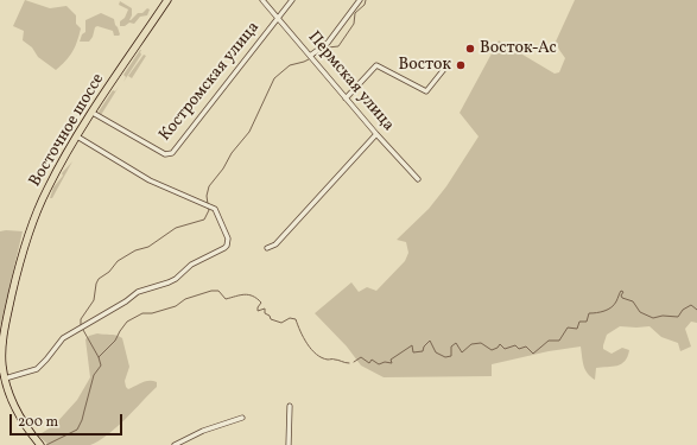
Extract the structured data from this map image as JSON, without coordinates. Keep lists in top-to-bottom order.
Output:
{
  "streets": {
    "main road": ["Восточное шоссе"],
    "street": ["Костромская улица", "Пермская улица"]
  },
  "crossings": [
    ["Костромская улица", "Пермская улица"],
    ["Костромская улица", "Восточное шоссе"]
  ],
  "places": ["Восток-Ас", "Восток"],
  "scale_bar": "200 m"
}
